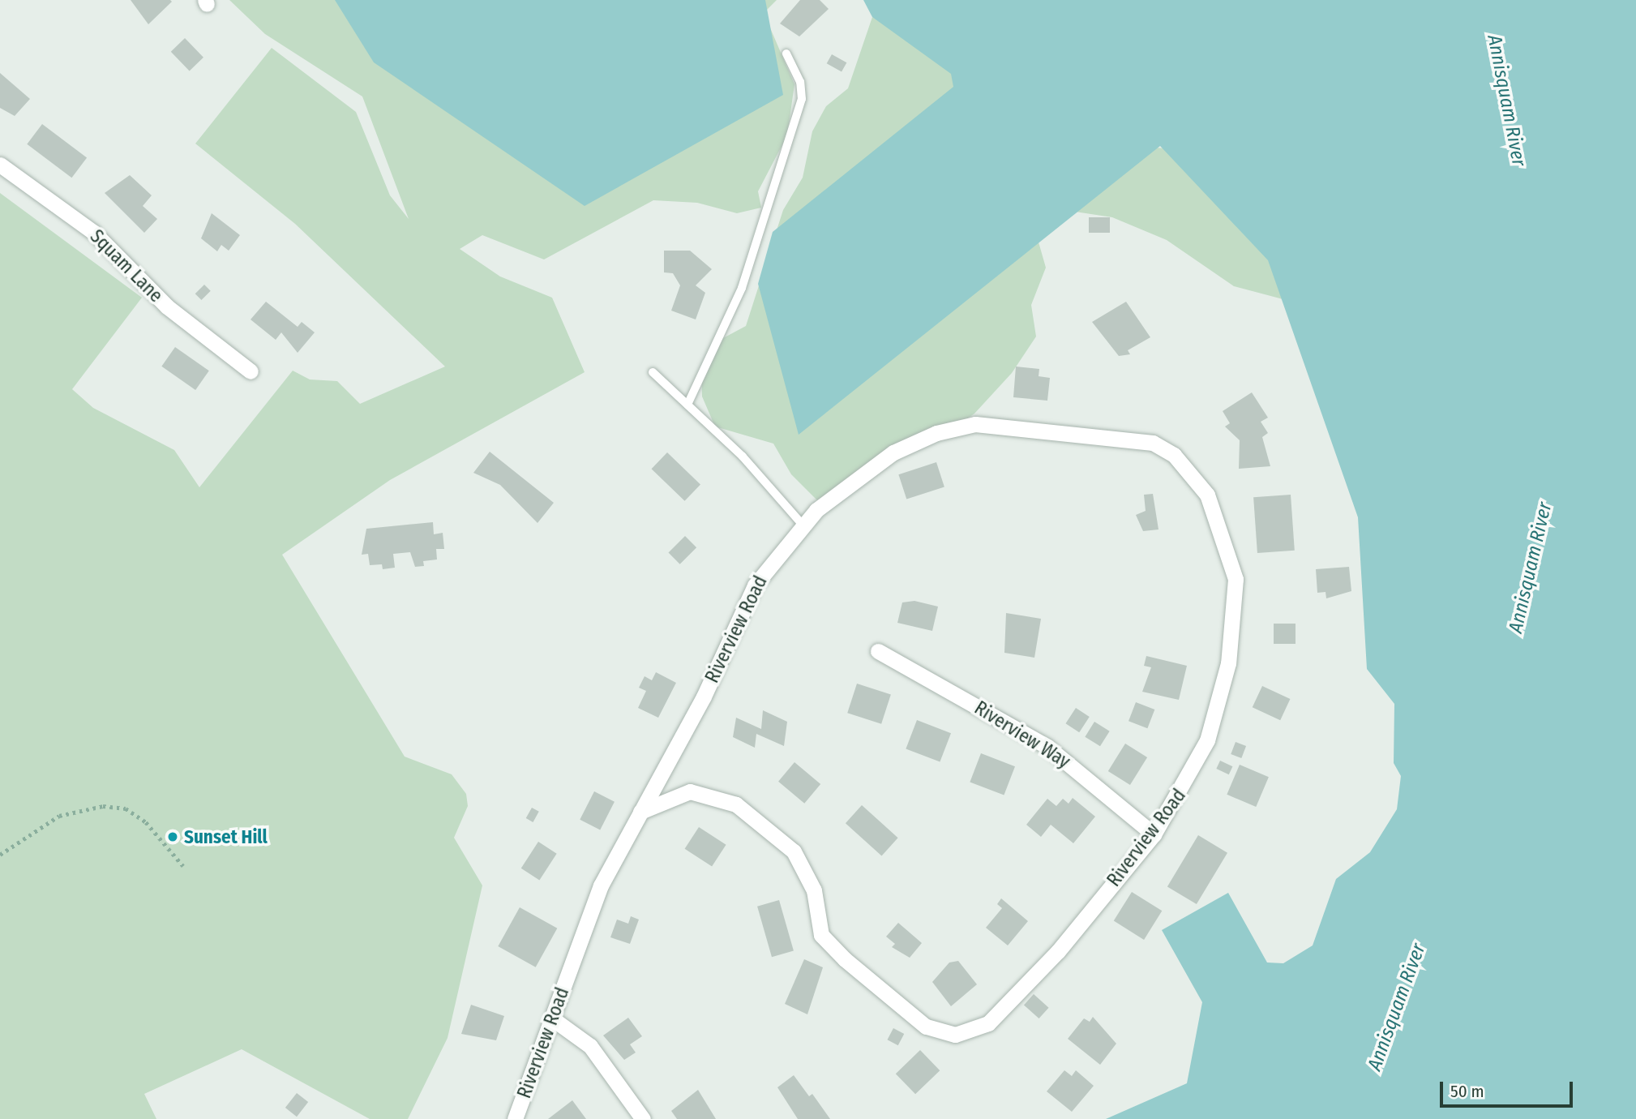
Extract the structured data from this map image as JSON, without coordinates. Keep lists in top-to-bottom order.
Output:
{
  "streets": {
    "street": ["Squam Lane", "Riverview Road", "Riverview Way"]
  },
  "crossings": [
    ["Riverview Road", "Riverview Way"]
  ],
  "water": ["Annisquam River"],
  "places": ["Sunset Hill"],
  "scale_bar": "50 m"
}
